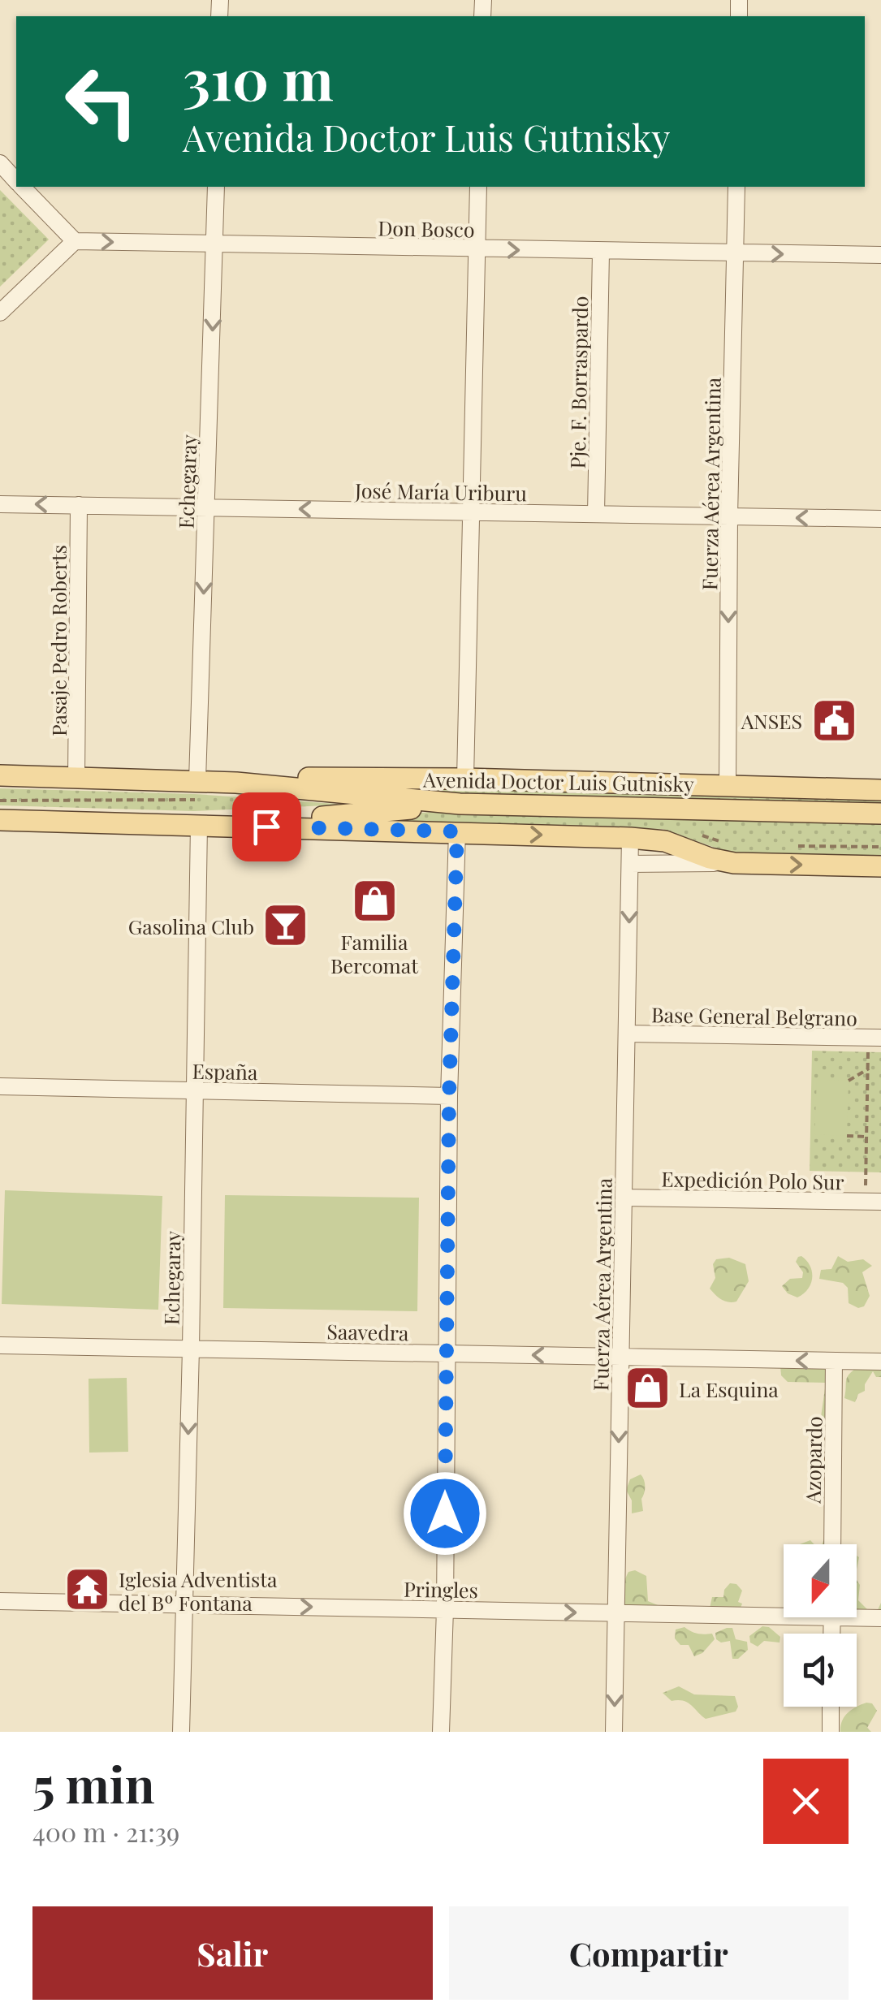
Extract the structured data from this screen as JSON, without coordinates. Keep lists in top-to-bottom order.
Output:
{
  "streets": {
    "main road": ["Avenida Doctor Luis Gutnisky"],
    "street": [
      "Don Bosco",
      "Pje. F. Borraspardo",
      "Echegaray",
      "Fuerza Aérea Argentina",
      "José María Uriburu",
      "Pasaje Pedro Roberts",
      "Base General Belgrano",
      "España",
      "Expedición Polo Sur",
      "Saavedra",
      "Azopardo",
      "Pringles"
    ]
  },
  "crossings": [
    ["Don Bosco", "Pje. F. Borraspardo"],
    ["Don Bosco", "Echegaray"],
    ["Don Bosco", "Fuerza Aérea Argentina"],
    ["Pje. F. Borraspardo", "José María Uriburu"],
    ["Echegaray", "José María Uriburu"],
    ["Echegaray", "Avenida Doctor Luis Gutnisky"],
    ["Echegaray", "España"],
    ["Echegaray", "Saavedra"],
    ["Echegaray", "Pringles"],
    ["Fuerza Aérea Argentina", "José María Uriburu"],
    ["Fuerza Aérea Argentina", "Avenida Doctor Luis Gutnisky"],
    ["Fuerza Aérea Argentina", "Base General Belgrano"],
    ["Fuerza Aérea Argentina", "Expedición Polo Sur"],
    ["Fuerza Aérea Argentina", "Saavedra"],
    ["Fuerza Aérea Argentina", "Pringles"],
    ["José María Uriburu", "Pasaje Pedro Roberts"],
    ["Pasaje Pedro Roberts", "Avenida Doctor Luis Gutnisky"],
    ["Saavedra", "Azopardo"]
  ],
  "one_way": [
    "Don Bosco",
    "Echegaray",
    "Fuerza Aérea Argentina",
    "José María Uriburu",
    "Saavedra",
    "Pringles"
  ],
  "places": {
    "public building": ["ANSES"],
    "shop": ["Familia Bercomat", "La Esquina"],
    "bar": ["Gasolina Club"],
    "temple": ["Iglesia Adventista del Bº Fontana"]
  },
  "north": "bottom",
  "page": {
    "turn": ["310 m", "Avenida Doctor Luis Gutnisky"],
    "heading": ["5 min", "400 m · 21:39"],
    "buttons": ["Salir", "Compartir"]
  }
}
